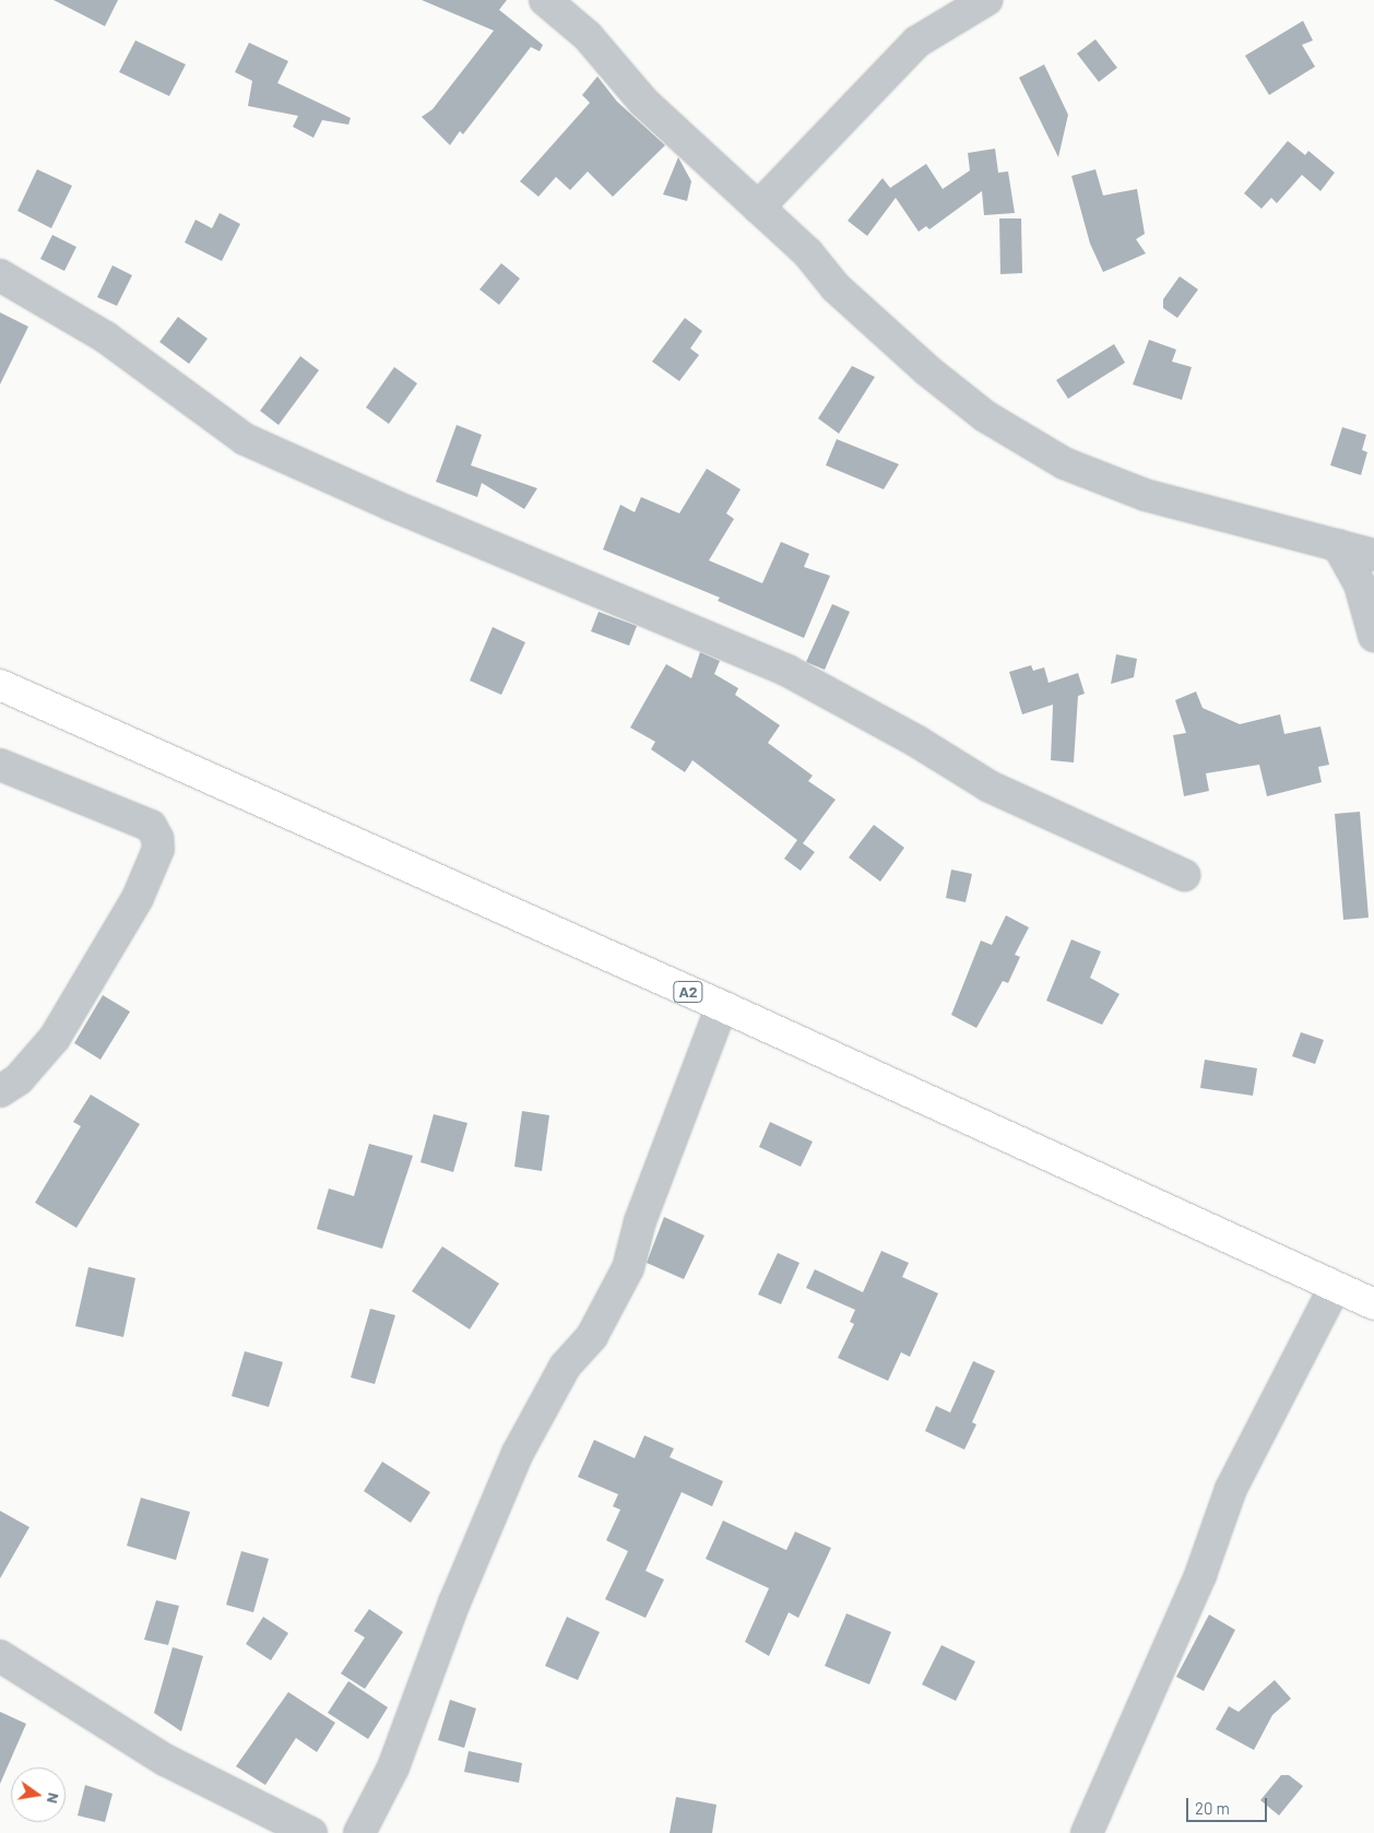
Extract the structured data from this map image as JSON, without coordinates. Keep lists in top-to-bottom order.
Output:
{
  "streets": {
    "highway": ["A2"]
  },
  "scale_bar": "20 m",
  "north": "right"
}
